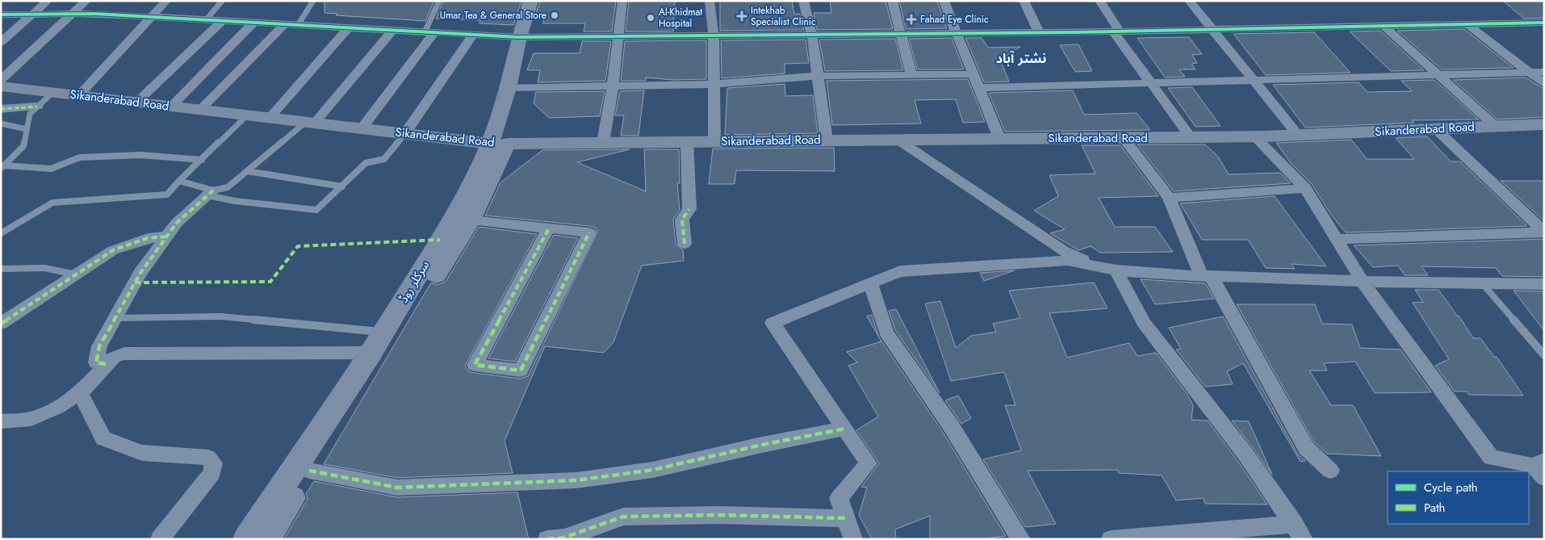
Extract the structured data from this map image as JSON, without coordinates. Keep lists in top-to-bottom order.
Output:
{
  "streets": {
    "main road": ["سرکلر روڈ"],
    "street": ["Sikanderabad Road"]
  },
  "crossings": [
    ["Sikanderabad Road", "سرکلر روڈ"]
  ],
  "districts": ["نشتر آباد"],
  "places": {
    "other": ["Umar Tea & General Store", "Al-Khidmat Hospital"],
    "health": ["Intekhab Specialist Clinic", "Fahad Eye Clinic"]
  },
  "legend": ["Cycle path", "Path"]
}
